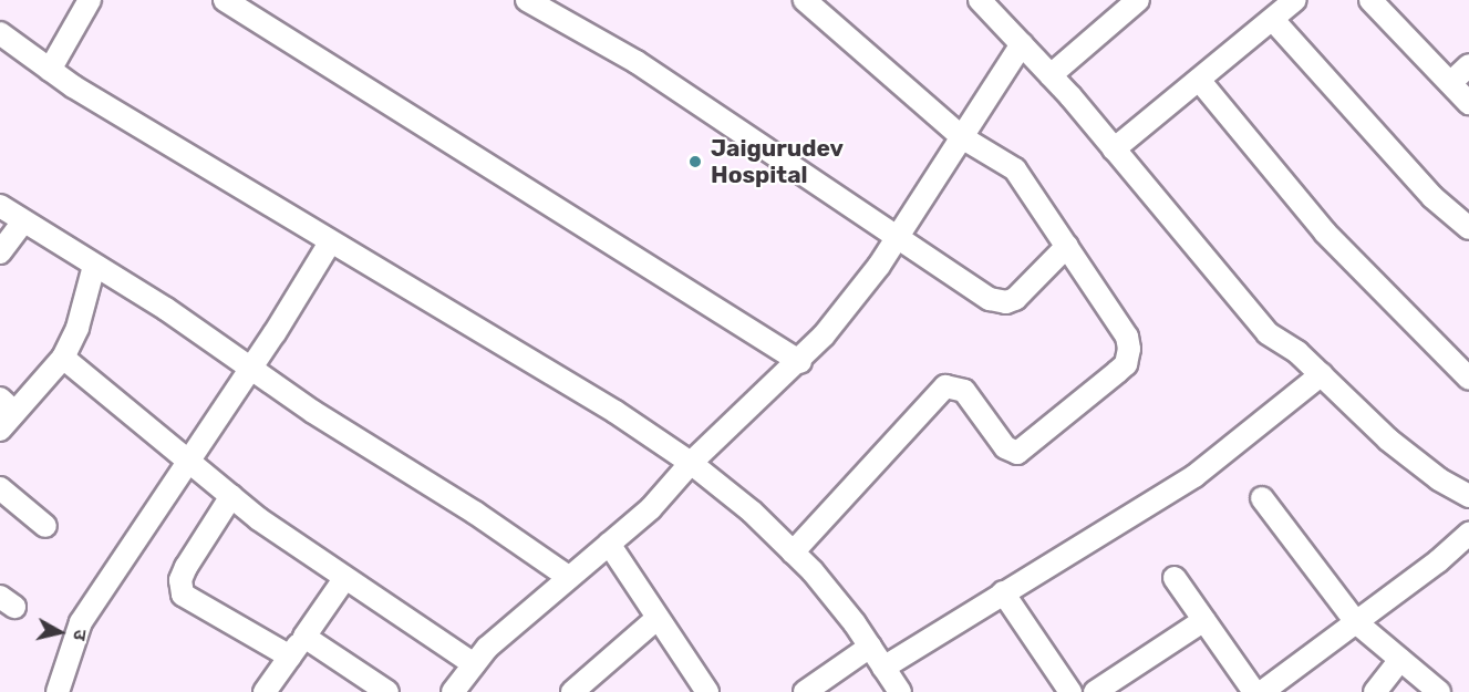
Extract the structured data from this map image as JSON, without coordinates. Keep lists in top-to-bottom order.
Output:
{
  "places": ["Jaigurudev Hospital"],
  "north": "right"
}
